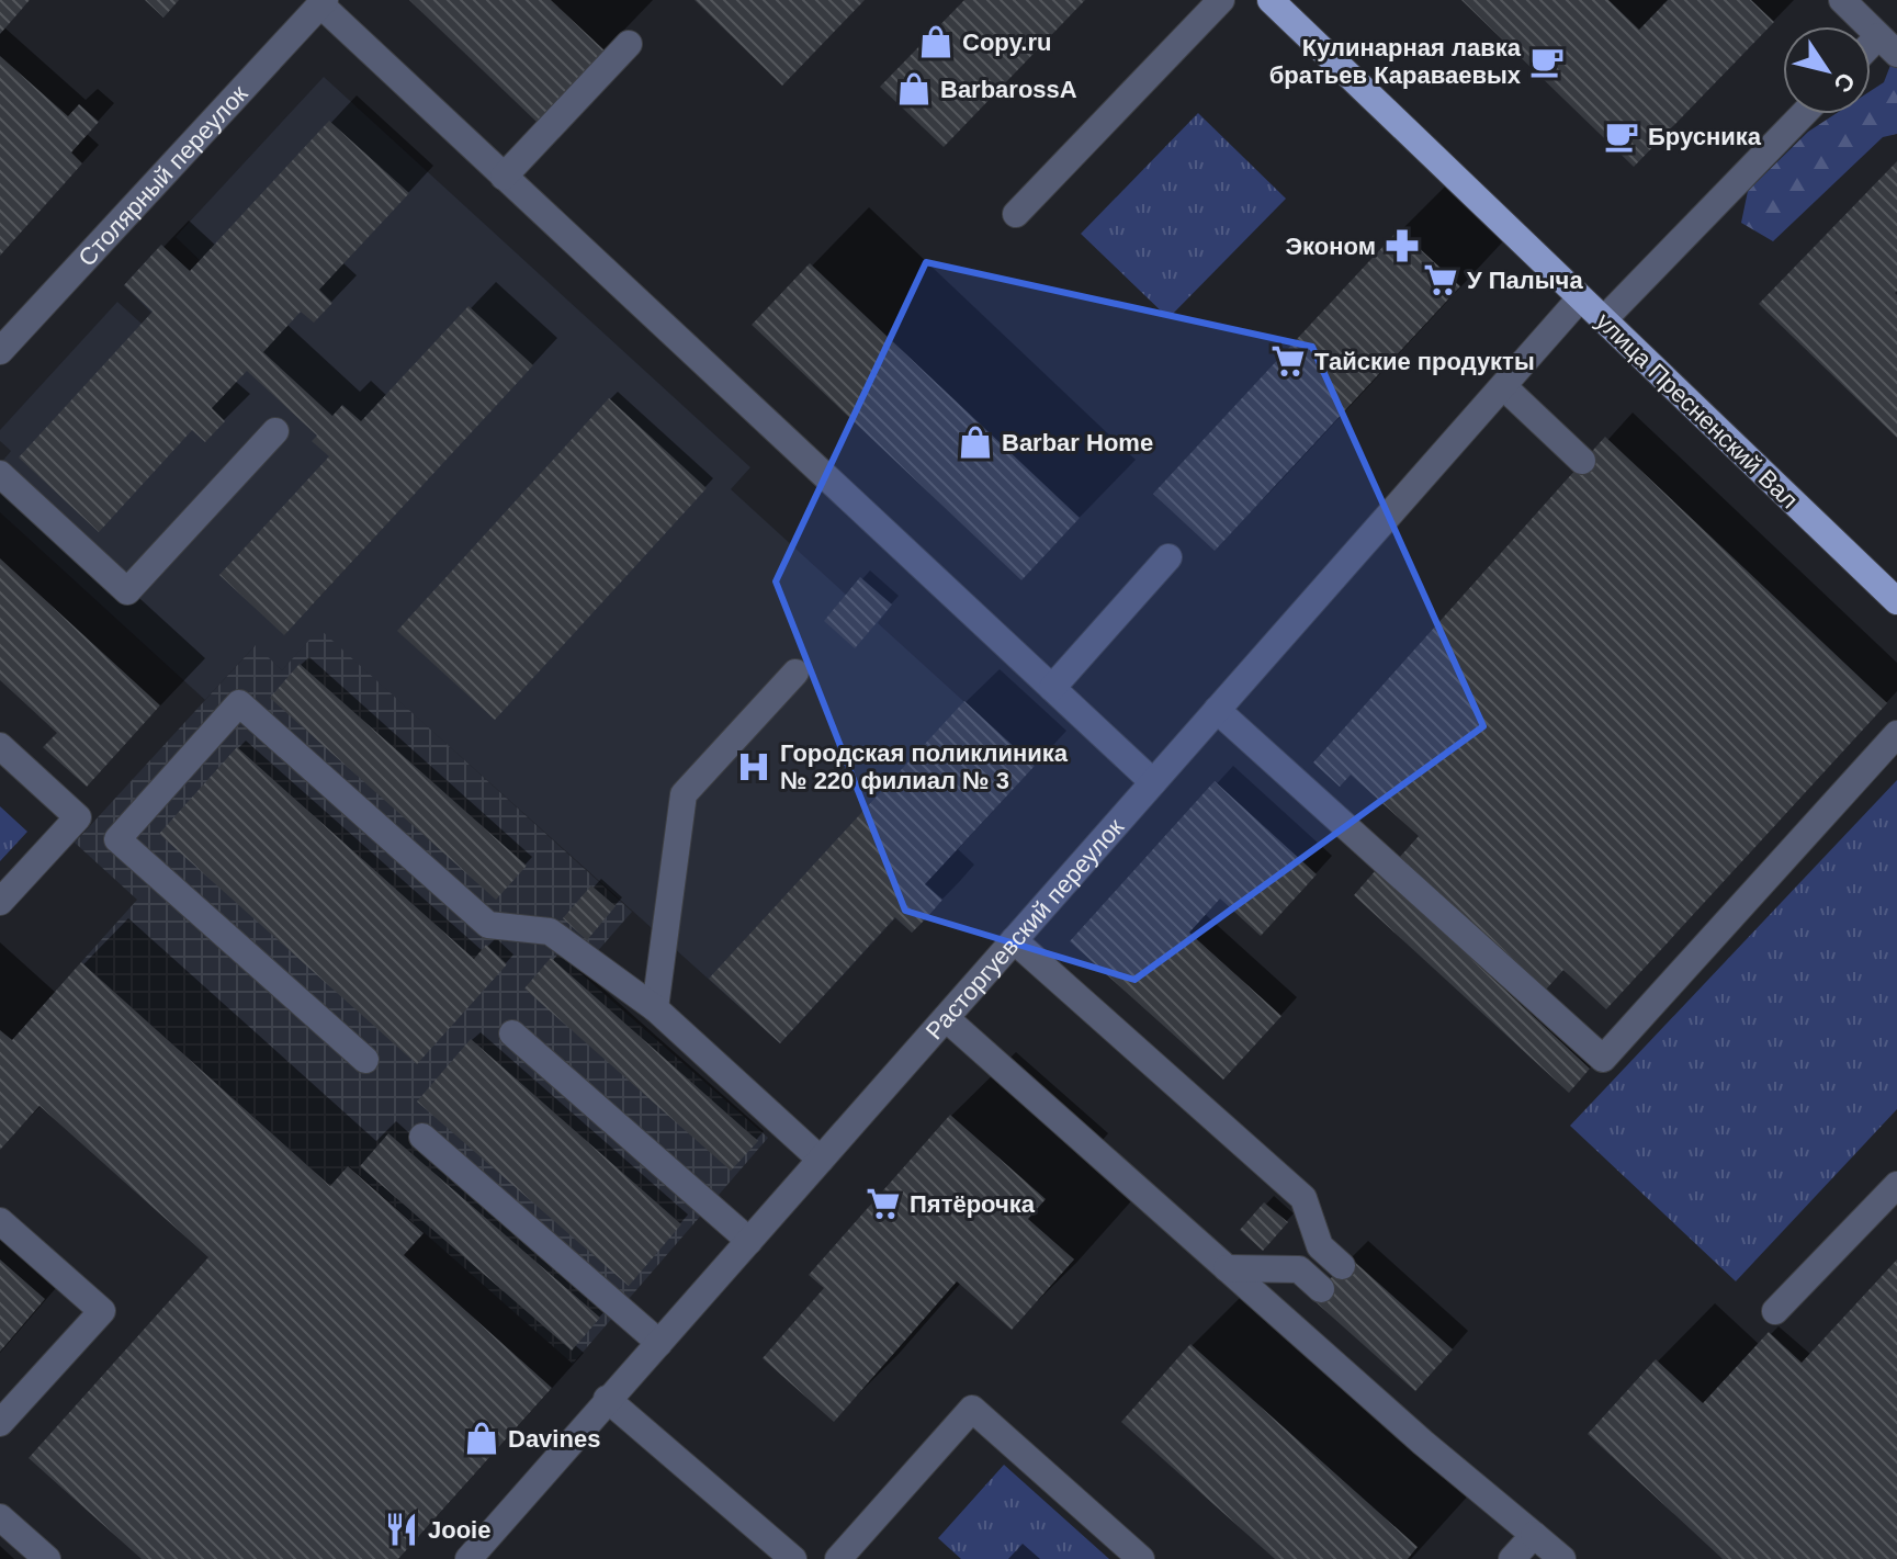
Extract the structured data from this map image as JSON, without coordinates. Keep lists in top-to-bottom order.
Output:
{
  "streets": {
    "main road": ["улица Пресненский Вал"],
    "street": ["Столярный переулок", "Расторгуевский переулок"]
  },
  "crossings": [
    ["улица Пресненский Вал", "Расторгуевский переулок"]
  ],
  "places": {
    "shop": [
      "Copy.ru",
      "BarbarossA",
      "Barbar Home",
      "Davines"
    ],
    "cafe": ["Кулинарная лавка братьев Караваевых", "Брусника"],
    "pharmacy": ["Эконом"],
    "supermarket": ["У Палыча", "Тайские продукты", "Пятёрочка"],
    "hospital": ["Городская поликлиника № 220 филиал № 3"],
    "restaurant": ["Jooie"]
  },
  "north": "bottom right"
}
